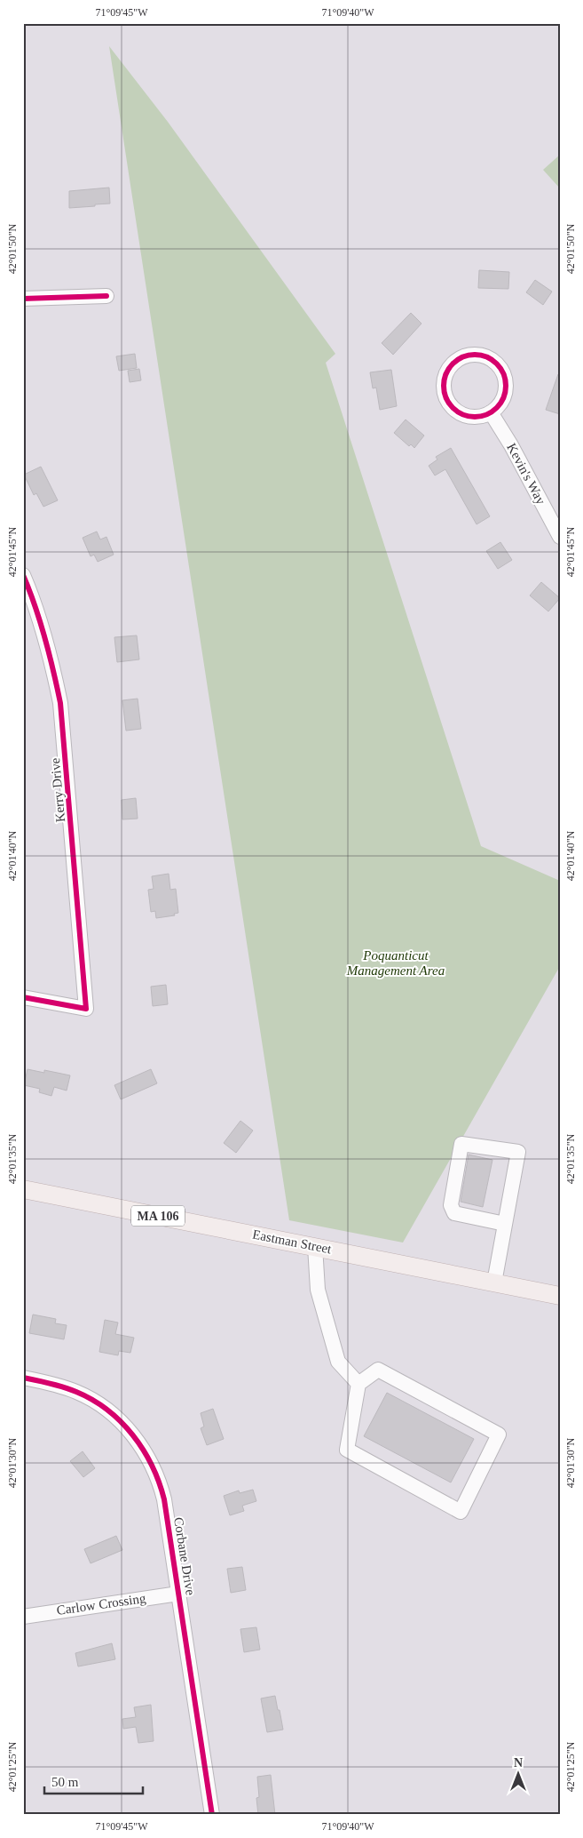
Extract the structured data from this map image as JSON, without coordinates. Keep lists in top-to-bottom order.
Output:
{
  "streets": {
    "main road": ["MA 106", "Eastman Street"],
    "street": [
      "Kevin's Way",
      "Kerry Drive",
      "Corbane Drive",
      "Carlow Crossing"
    ]
  },
  "crossings": [
    ["Corbane Drive", "Carlow Crossing"]
  ],
  "parks": ["Poquanticut Management Area"],
  "scale_bar": "50 m",
  "north": "top",
  "coordinates": [
    "71°09'45\"W",
    "71°09'40\"W",
    "42°01'50\"N",
    "42°01'45\"N",
    "42°01'40\"N",
    "42°01'35\"N",
    "42°01'30\"N",
    "42°01'25\"N"
  ]
}
